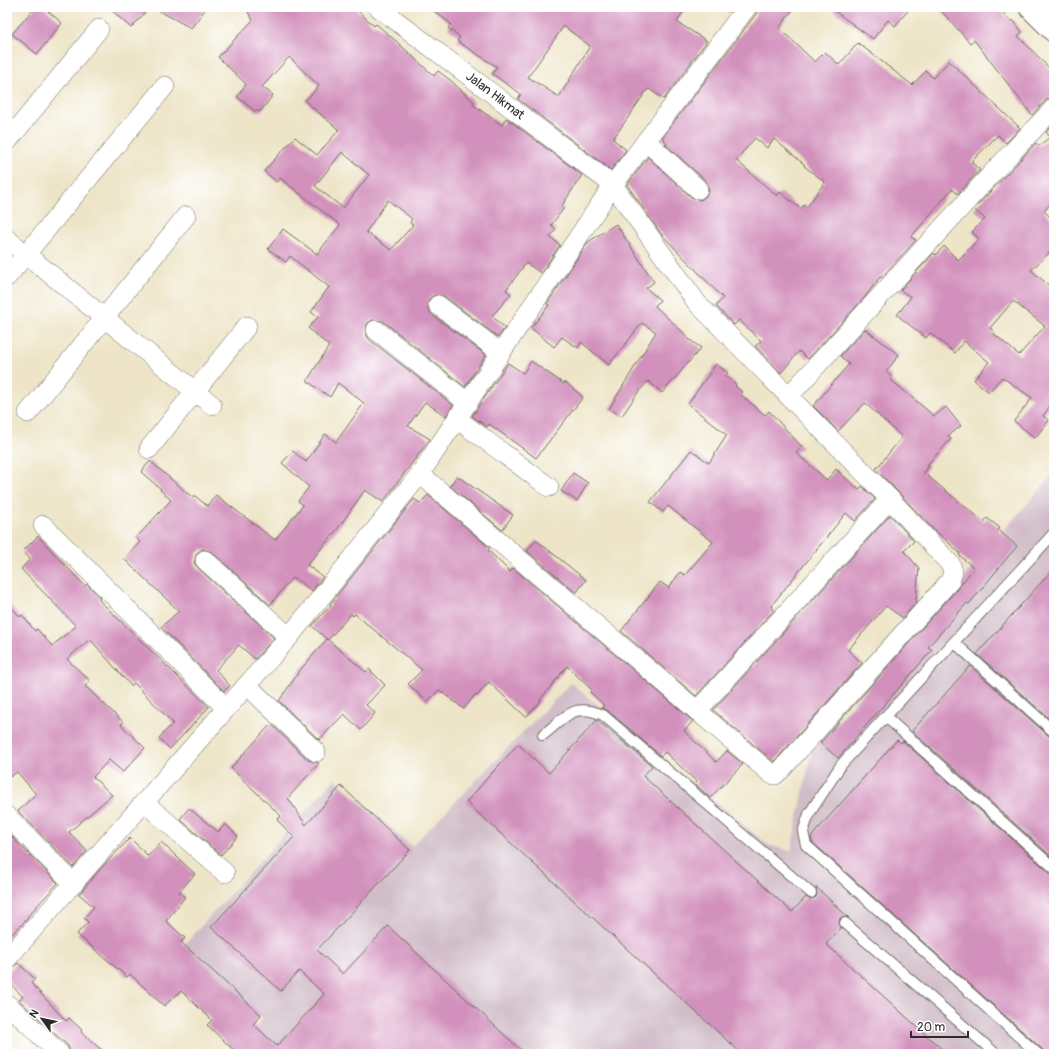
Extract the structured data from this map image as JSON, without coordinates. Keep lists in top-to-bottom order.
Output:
{
  "streets": {
    "street": ["Jalan Hikmat"]
  },
  "scale_bar": "20 m",
  "north": "top left"
}
